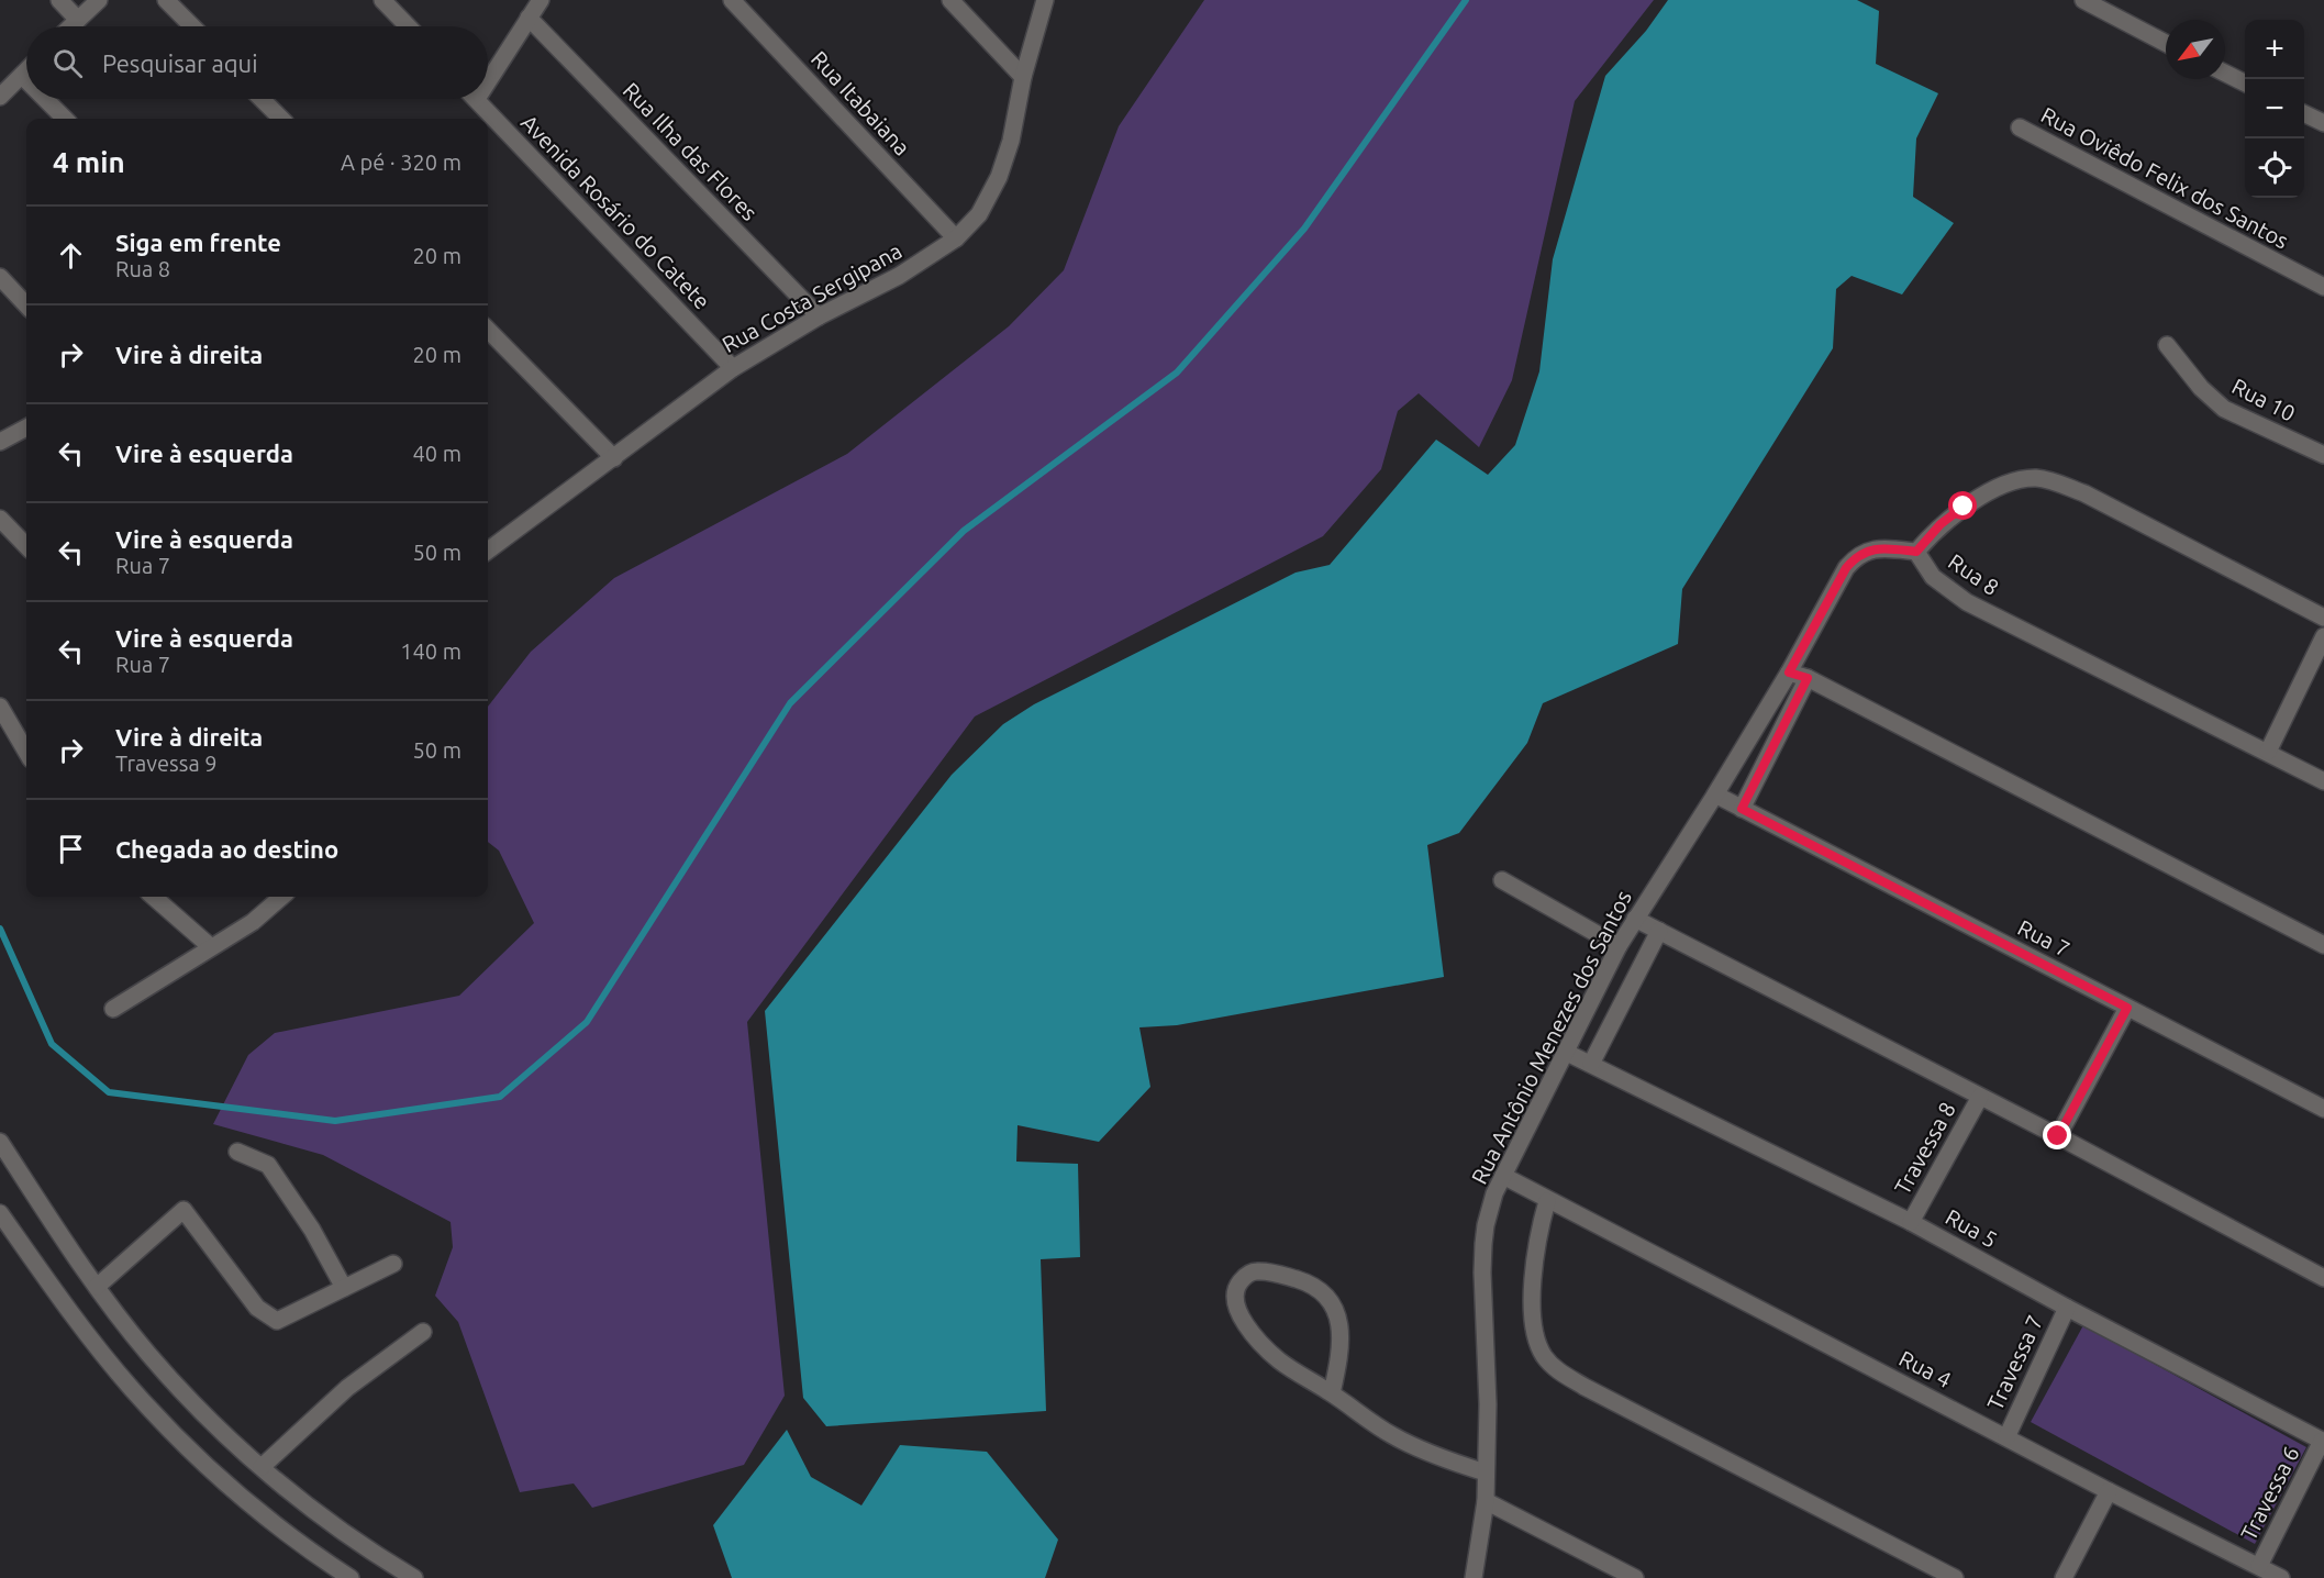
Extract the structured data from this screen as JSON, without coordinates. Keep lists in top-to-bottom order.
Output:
{
  "streets": {
    "street": [
      "Rua Itabaiana",
      "Rua Ilha das Flores",
      "Rua Oviêdo Felix dos Santos",
      "Avenida Rosário do Catete",
      "Rua Costa Sergipana",
      "Rua 10",
      "Rua 8",
      "Rua 7",
      "Rua Antônio Menezes dos Santos",
      "Travessa 8",
      "Rua 5",
      "Travessa 7",
      "Rua 4",
      "Travessa 6"
    ]
  },
  "crossings": [
    ["Rua Itabaiana", "Rua Costa Sergipana"],
    ["Rua Ilha das Flores", "Rua Costa Sergipana"],
    ["Avenida Rosário do Catete", "Rua Costa Sergipana"],
    ["Rua 8", "Rua Antônio Menezes dos Santos"],
    ["Rua 7", "Rua Antônio Menezes dos Santos"],
    ["Rua Antônio Menezes dos Santos", "Rua 5"],
    ["Rua Antônio Menezes dos Santos", "Rua 4"],
    ["Travessa 8", "Rua 5"],
    ["Rua 5", "Travessa 7"],
    ["Rua 5", "Travessa 6"],
    ["Travessa 7", "Rua 4"],
    ["Rua 4", "Travessa 6"]
  ],
  "north": "bottom left",
  "page": {
    "map_buttons": ["+", "−"],
    "search": "Pesquisar aqui",
    "heading": ["4 min", "A pé · 320 m"],
    "list": [
      ["Siga em frente", "Rua 8", "20 m"],
      ["Vire à direita", "20 m"],
      ["Vire à esquerda", "40 m"],
      ["Vire à esquerda", "Rua 7", "50 m"],
      ["Vire à esquerda", "Rua 7", "140 m"],
      ["Vire à direita", "Travessa 9", "50 m"],
      "Chegada ao destino"
    ]
  }
}
